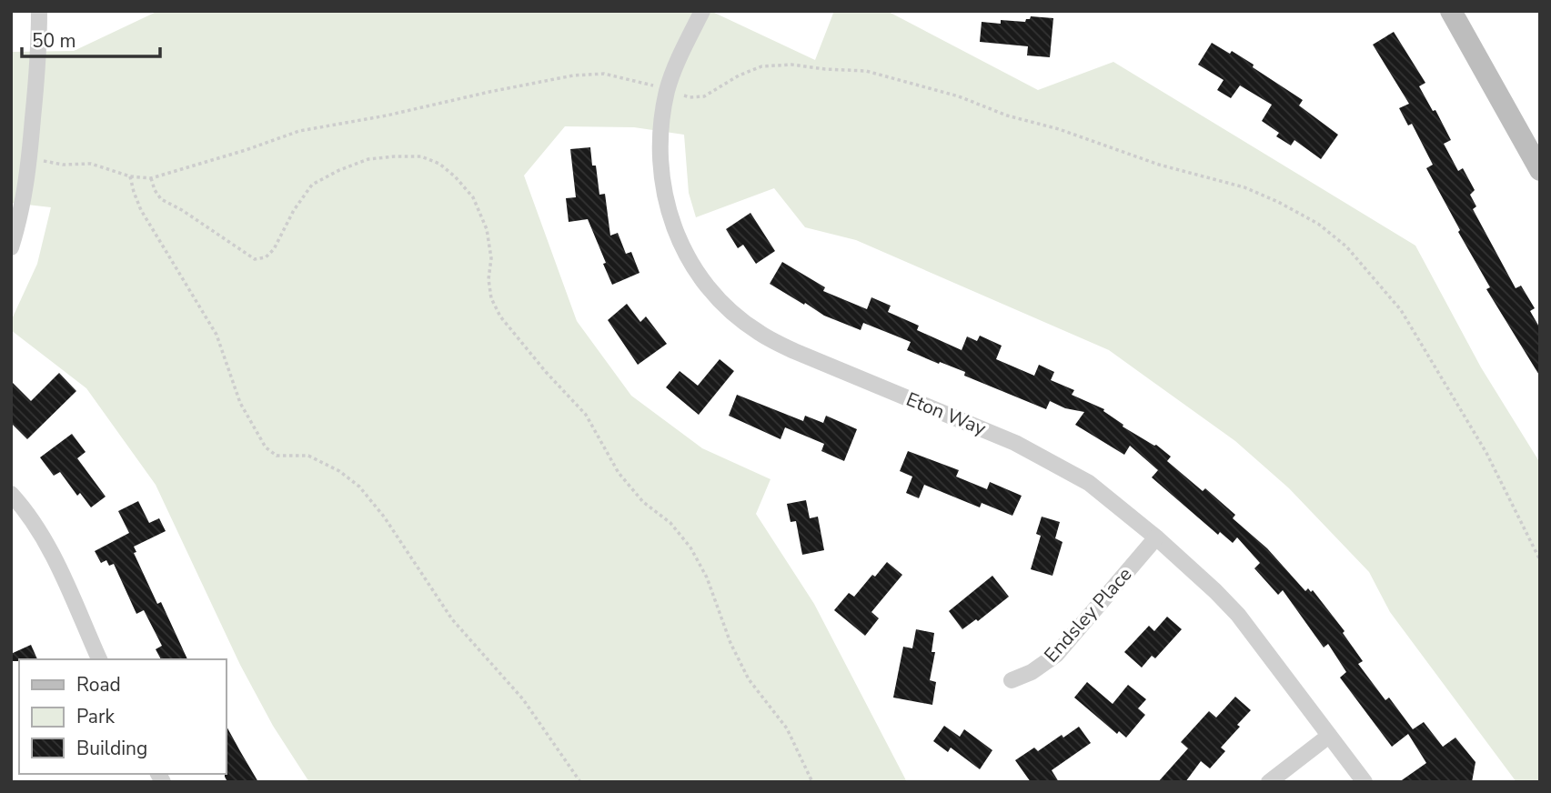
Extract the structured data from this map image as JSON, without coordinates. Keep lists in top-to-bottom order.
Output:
{
  "streets": {
    "street": ["Eton Way", "Endsley Place"]
  },
  "crossings": [
    ["Eton Way", "Endsley Place"]
  ],
  "legend": ["Road", "Park", "Building"],
  "scale_bar": "50 m"
}
